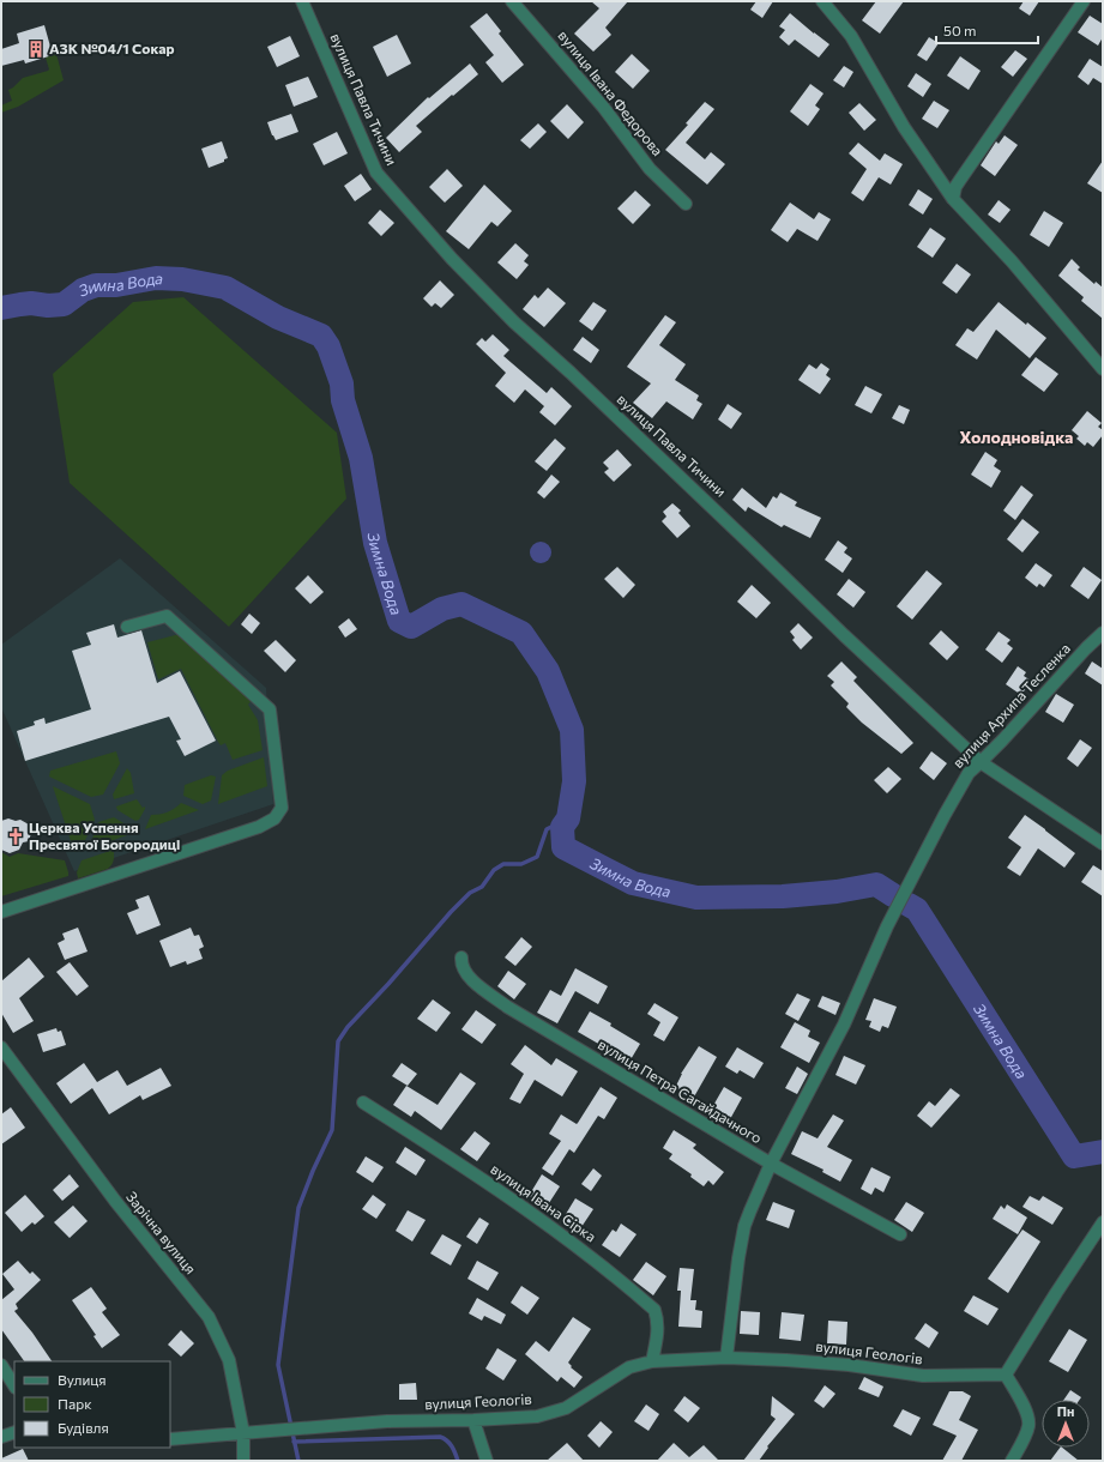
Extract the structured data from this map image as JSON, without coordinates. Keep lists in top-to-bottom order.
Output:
{
  "streets": {
    "street": [
      "вулиця Івана Федорова",
      "вулиця Павла Тичини",
      "вулиця Архипа Тесленка",
      "вулиця Петра Сагайдачного",
      "вулиця Івана Сірка",
      "Зарічна вулиця",
      "вулиця Геологів"
    ]
  },
  "crossings": [
    ["вулиця Павла Тичини", "вулиця Архипа Тесленка"],
    ["вулиця Архипа Тесленка", "вулиця Петра Сагайдачного"],
    ["вулиця Архипа Тесленка", "вулиця Геологів"],
    ["вулиця Івана Сірка", "вулиця Геологів"],
    ["Зарічна вулиця", "вулиця Геологів"]
  ],
  "districts": ["Холодновідка"],
  "water": ["Зимна Вода"],
  "places": {
    "building": ["АЗК №04/1 Сокар"],
    "church": ["Церква Успення Пресвятої Богородиці"]
  },
  "legend": ["Вулиця", "Парк", "Будівля"],
  "scale_bar": "50 m",
  "north": "top"
}
